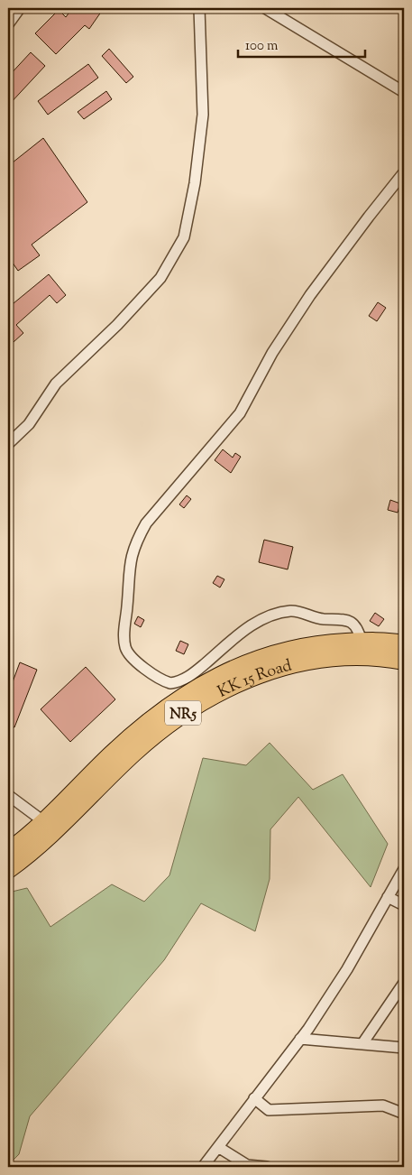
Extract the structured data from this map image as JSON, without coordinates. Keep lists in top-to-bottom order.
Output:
{
  "streets": {
    "highway": ["KK 15 Road", "NR5"]
  },
  "scale_bar": "100 m"
}
